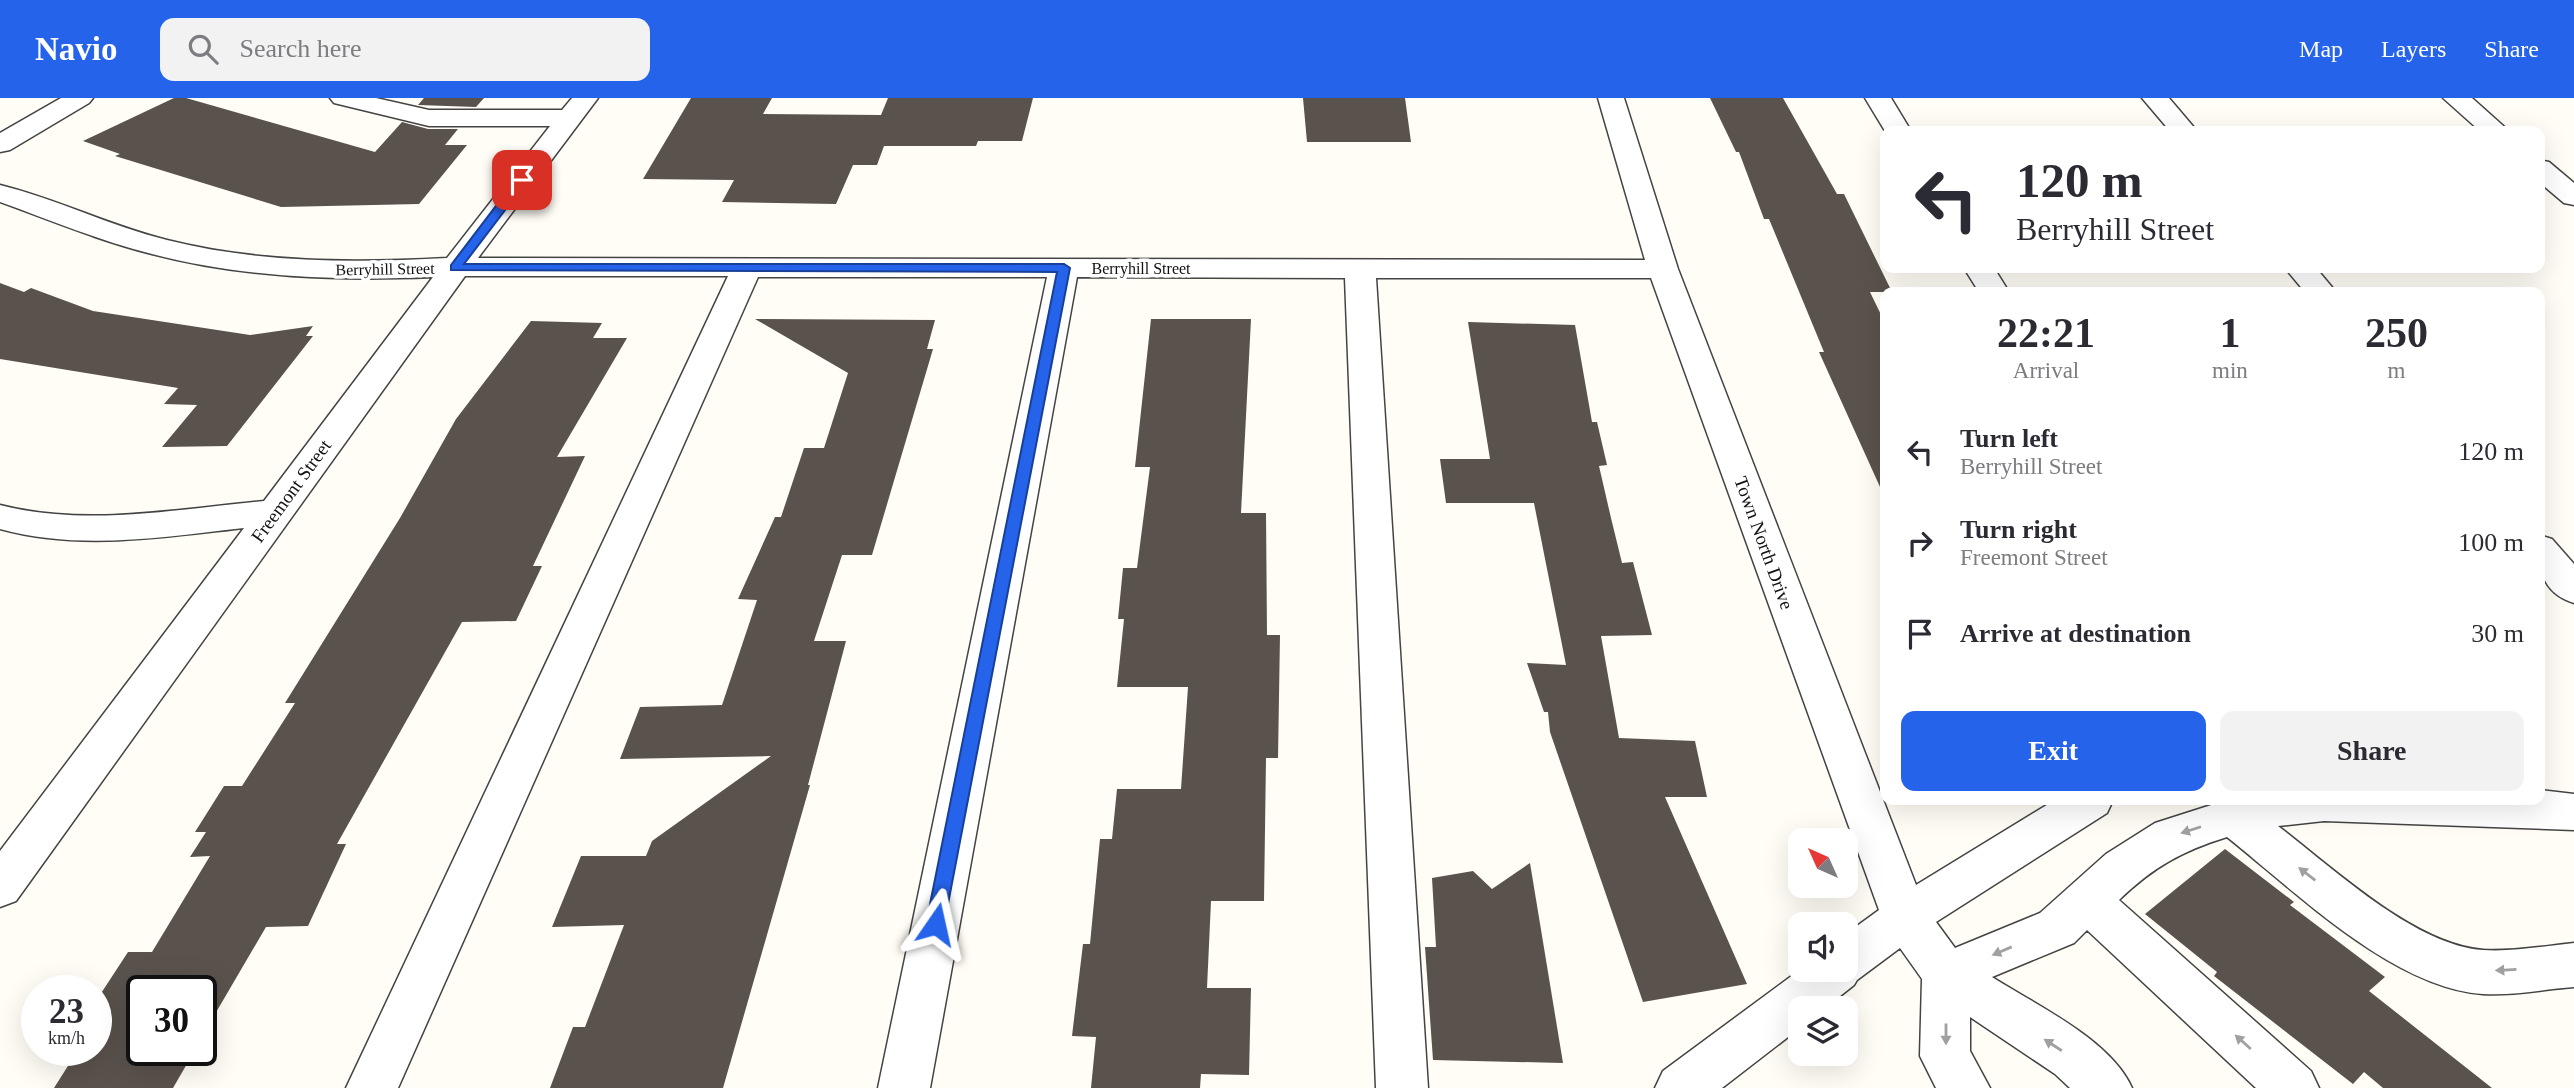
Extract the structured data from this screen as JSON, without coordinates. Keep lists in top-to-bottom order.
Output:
{
  "streets": {
    "street": ["Berryhill Street", "Freemont Street", "Town North Drive"]
  },
  "crossings": [
    ["Berryhill Street", "Freemont Street"],
    ["Berryhill Street", "Town North Drive"]
  ],
  "north": "top left",
  "page": {
    "header": "Navio",
    "search": "Search here",
    "nav": ["Map", "Layers", "Share"],
    "turn": ["120 m", "Berryhill Street"],
    "eta": [
      "22:21",
      "Arrival",
      "1",
      "min",
      "250",
      "m"
    ],
    "list": [
      {
        "name": "Turn left",
        "note": "Berryhill Street",
        "value": "120 m"
      },
      {
        "name": "Turn right",
        "note": "Freemont Street",
        "value": "100 m"
      },
      {
        "name": "Arrive at destination",
        "value": "30 m"
      }
    ],
    "buttons": ["Exit", "Share"],
    "speed": "23 km/h",
    "limit": "30"
  }
}
